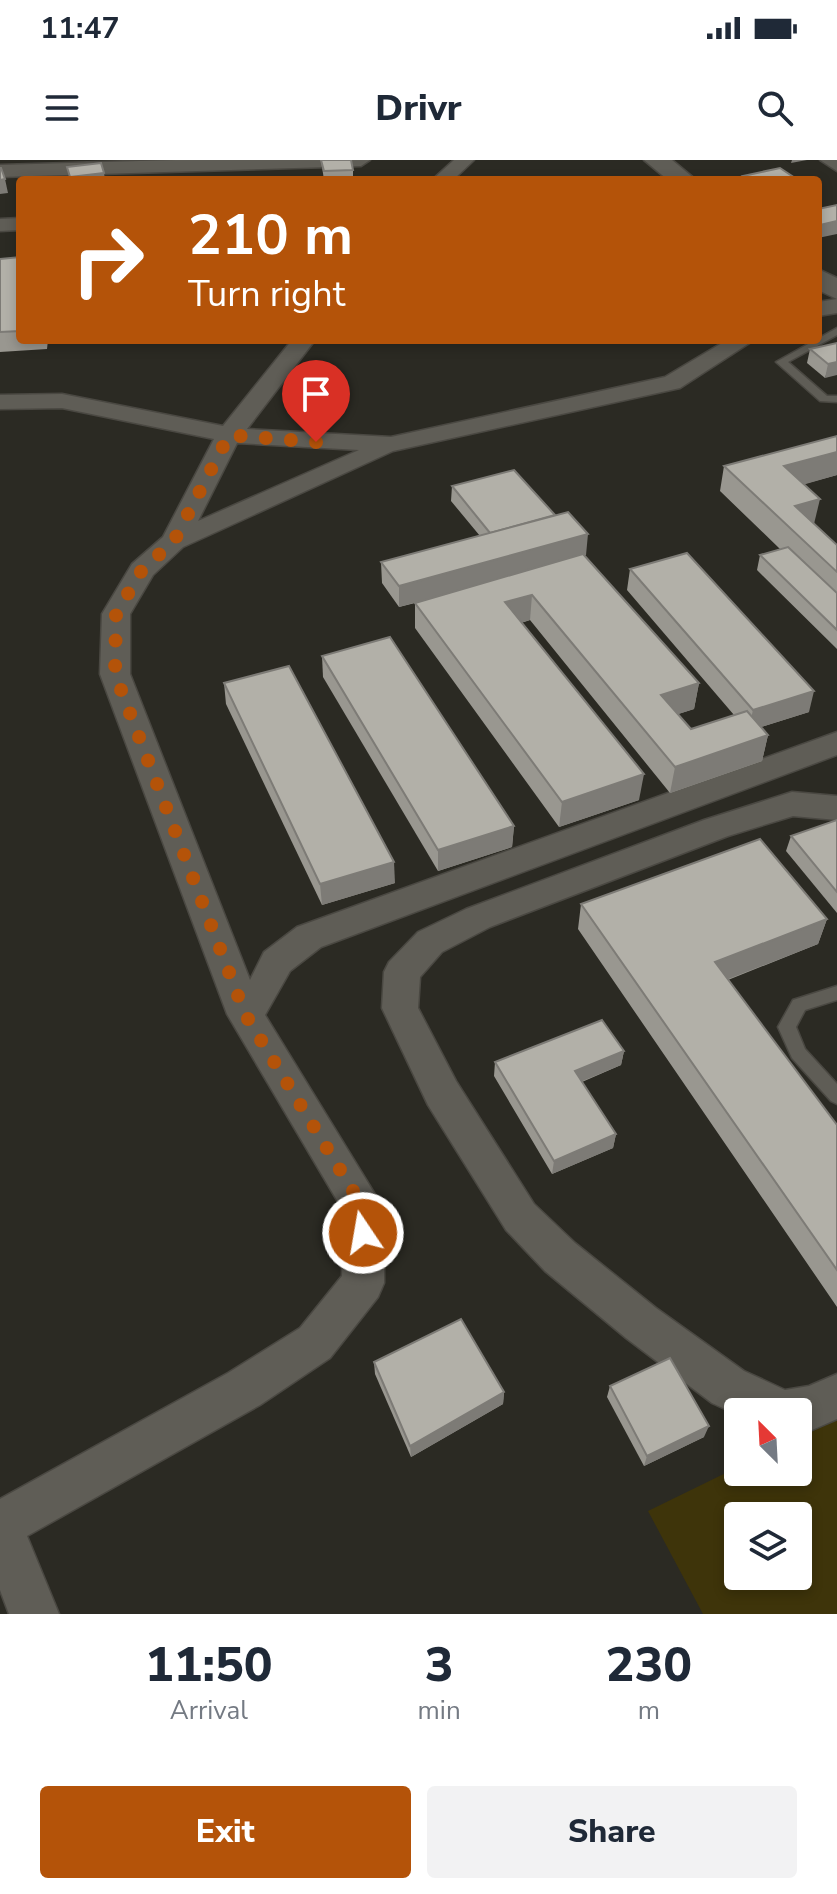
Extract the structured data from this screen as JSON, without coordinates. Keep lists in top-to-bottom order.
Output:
{
  "north": "top left",
  "page": {
    "status": "11:47",
    "header": "Drivr",
    "turn": ["210 m", "Turn right"],
    "eta": [
      "11:50",
      "Arrival",
      "3",
      "min",
      "230",
      "m"
    ],
    "buttons": ["Exit", "Share"]
  }
}
